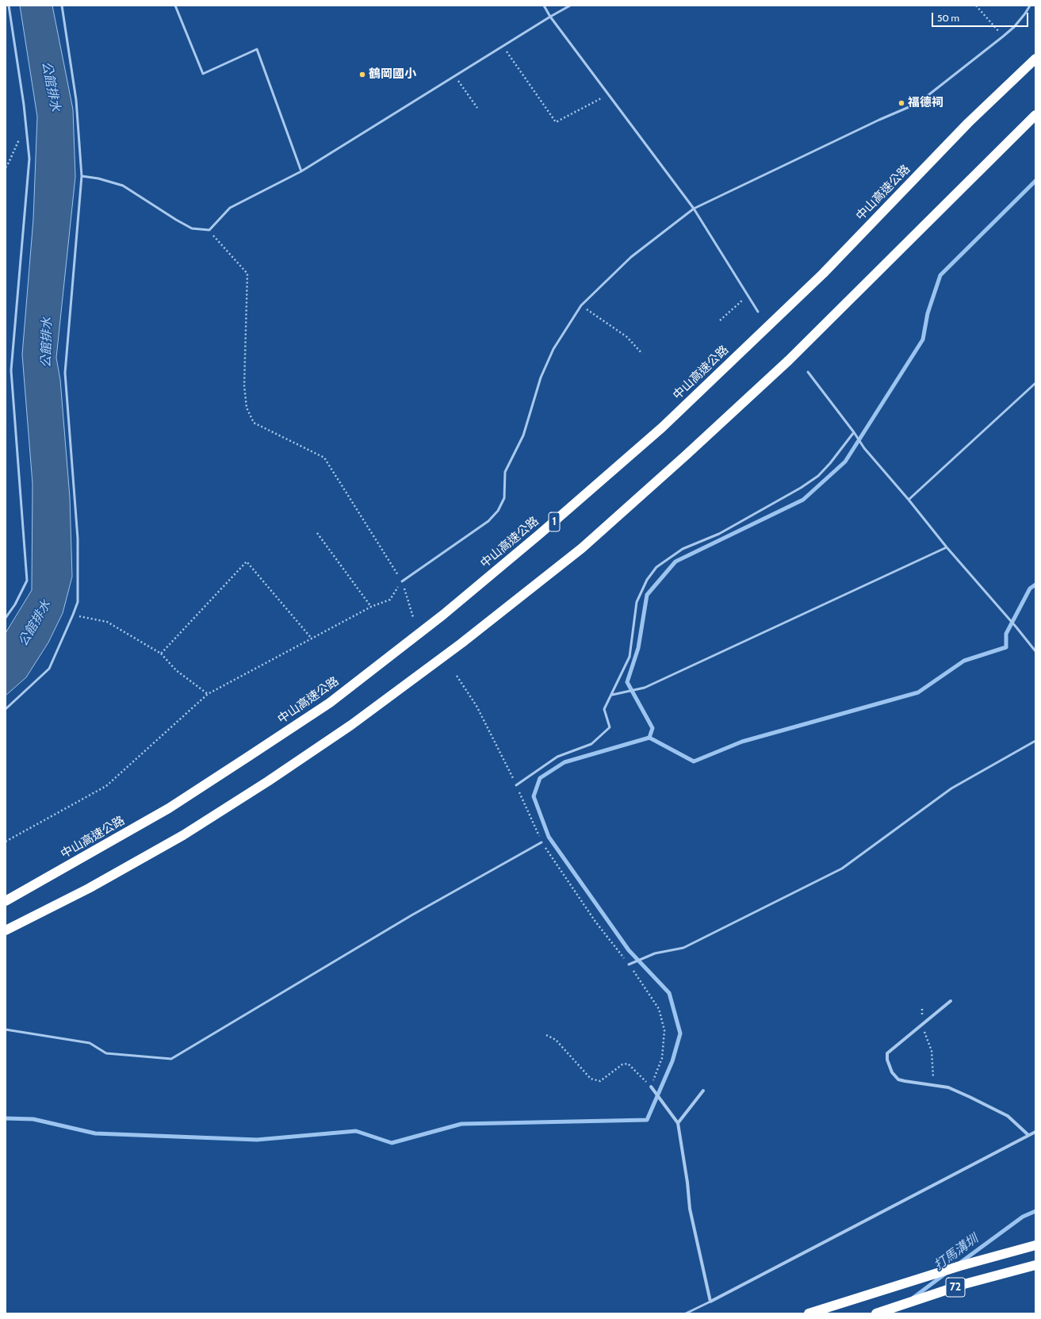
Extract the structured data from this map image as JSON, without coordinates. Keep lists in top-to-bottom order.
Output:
{
  "streets": {
    "highway": ["中山高速公路", "1", "72"]
  },
  "water": ["公館排水", "打馬溝圳"],
  "places": ["鶴岡國小", "福德祠"],
  "scale_bar": "50 m"
}
